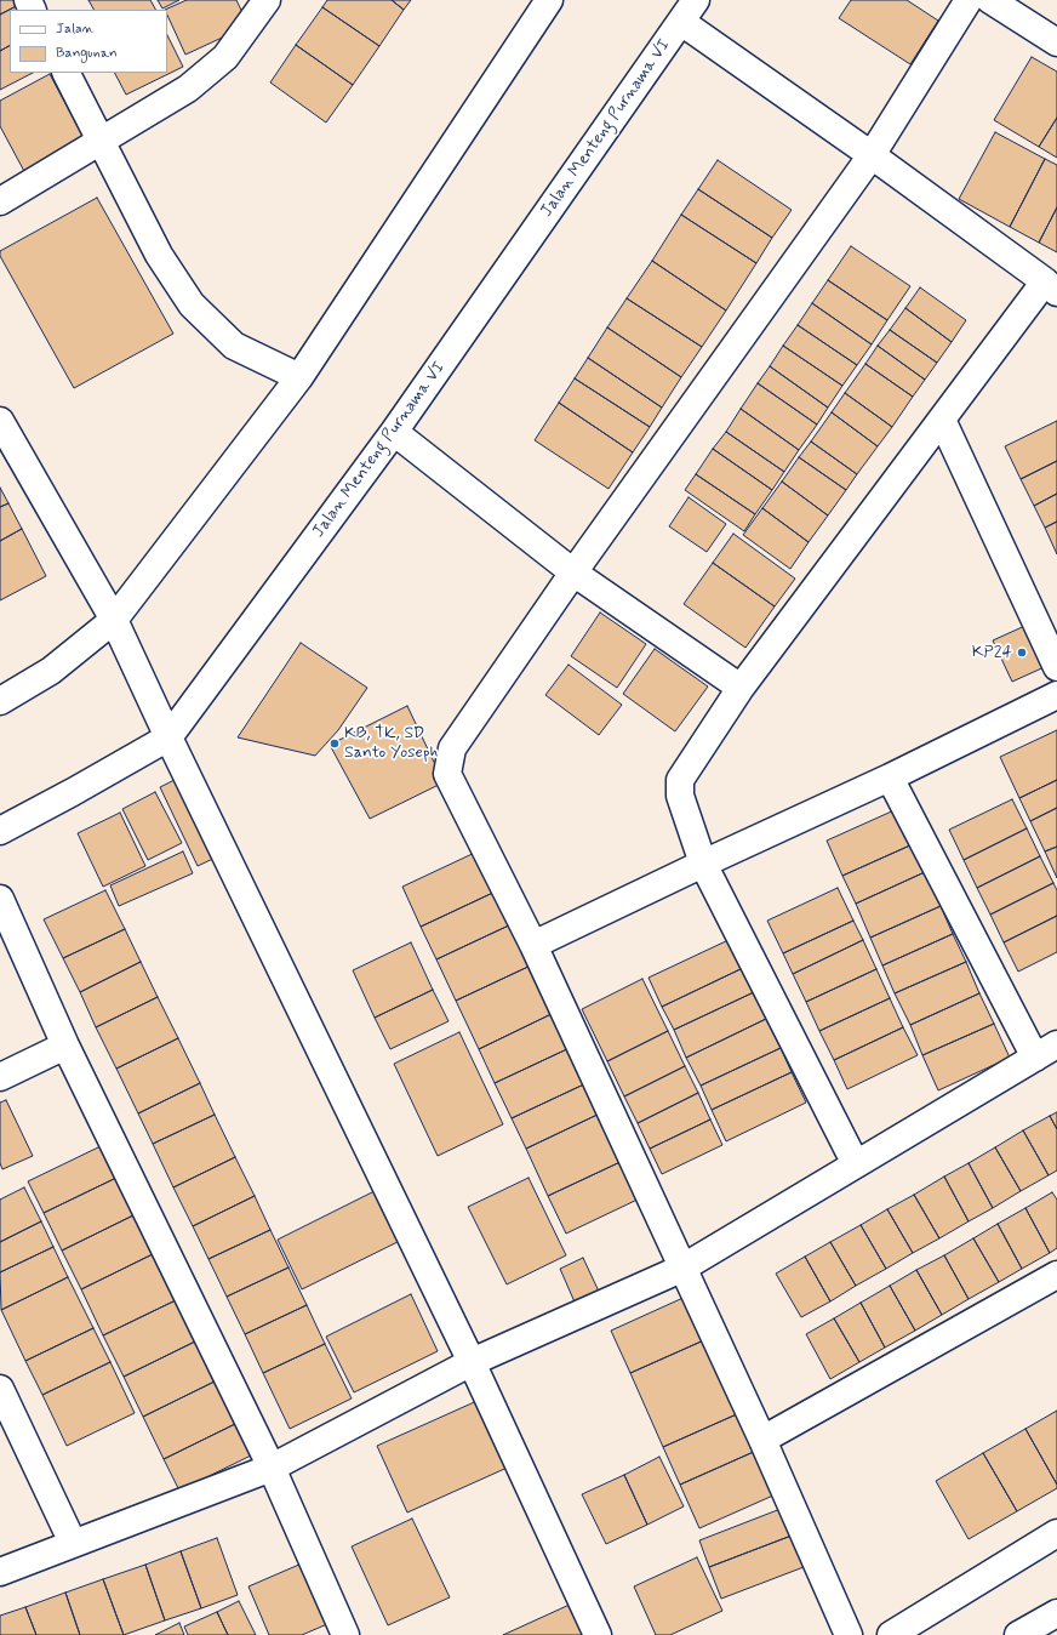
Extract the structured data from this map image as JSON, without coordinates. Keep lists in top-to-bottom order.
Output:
{
  "streets": {
    "street": ["Jalan Menteng Purnama VI"]
  },
  "places": ["KP24", "KB, TK, SD Santo Yoseph"],
  "legend": ["Jalan", "Bangunan"]
}
